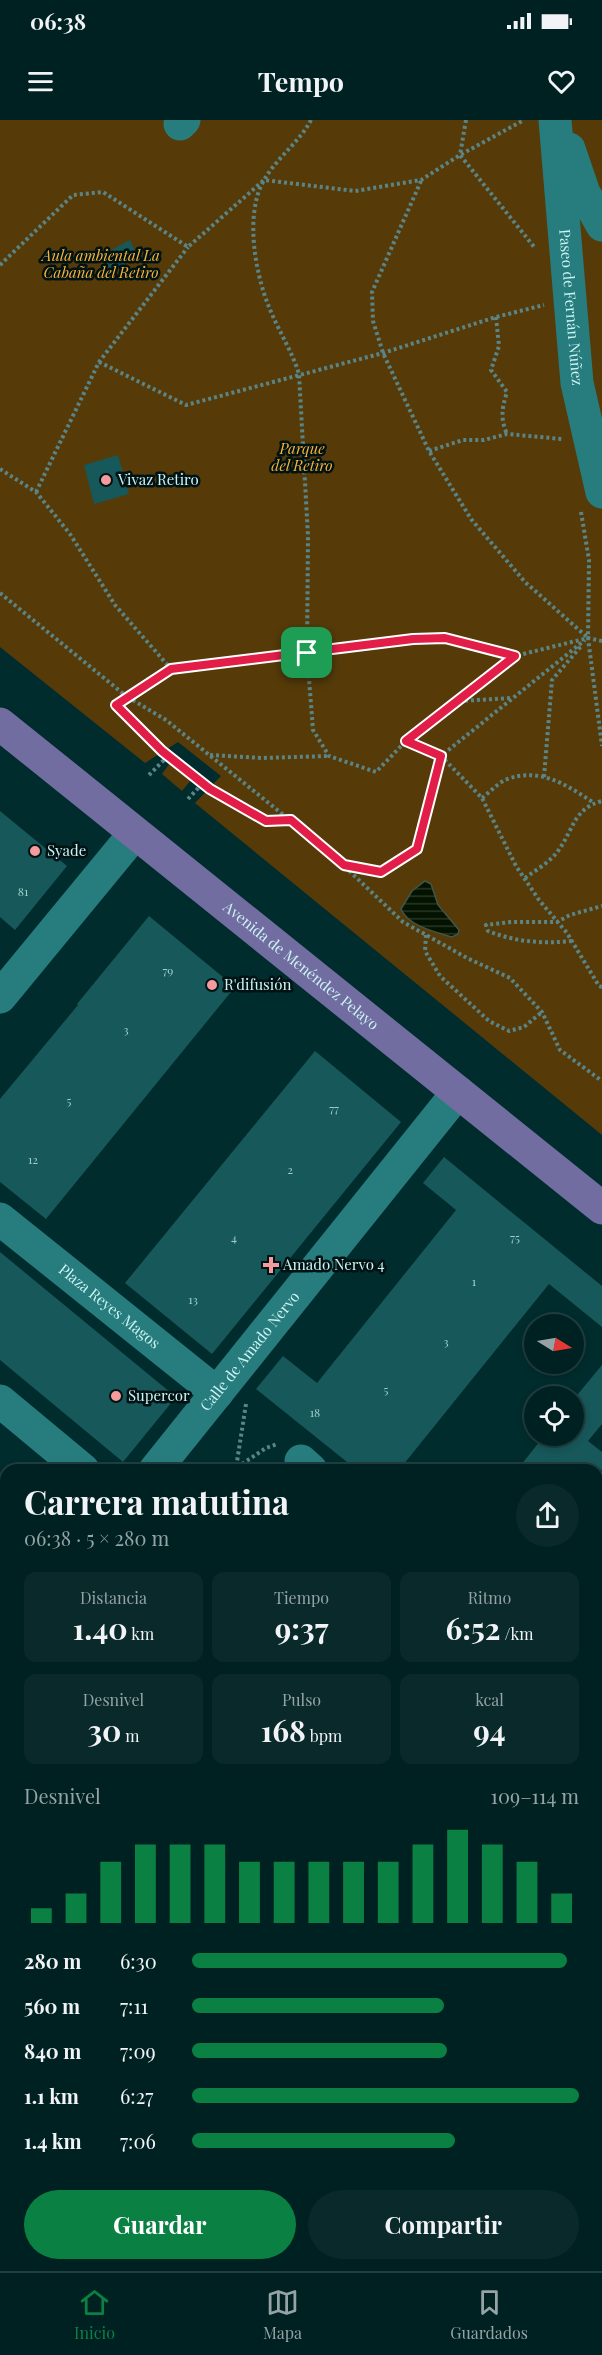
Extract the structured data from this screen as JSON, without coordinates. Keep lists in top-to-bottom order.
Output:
{
  "streets": {
    "main road": ["Avenida de Menéndez Pelayo"],
    "street": ["Paseo de Fernán Núñez", "Plaza Reyes Magos", "Calle de Amado Nervo"]
  },
  "crossings": [
    ["Avenida de Menéndez Pelayo", "Calle de Amado Nervo"],
    ["Plaza Reyes Magos", "Calle de Amado Nervo"]
  ],
  "parks": ["Aula ambiental La Cabaña del Retiro", "Parque del Retiro"],
  "places": {
    "other": [
      "Vivaz Retiro",
      "Syade",
      "R'difusión",
      "Supercor"
    ],
    "health": ["Amado Nervo 4"]
  },
  "house_numbers": [
    "81",
    "79",
    "3",
    "5",
    "77",
    "12",
    "2",
    "4",
    "75",
    "1",
    "13",
    "3",
    "5",
    "18"
  ],
  "north": "right",
  "page": {
    "status": "06:38",
    "header": "Tempo",
    "heading": ["Carrera matutina", "06:38 · 5 × 280 m"],
    "stats": [
      ["Distancia", "1.40 km"],
      ["Tiempo", "9:37"],
      ["Ritmo", "6:52 /km"],
      ["Desnivel", "30 m"],
      ["Pulso", "168 bpm"],
      ["kcal", "94"]
    ],
    "chart": ["Desnivel", "109–114 m"],
    "list": [
      {
        "name": "280 m",
        "note": "6:30"
      },
      {
        "name": "560 m",
        "note": "7:11"
      },
      {
        "name": "840 m",
        "note": "7:09"
      },
      {
        "name": "1.1 km",
        "note": "6:27"
      },
      {
        "name": "1.4 km",
        "note": "7:06"
      }
    ],
    "buttons": ["Guardar", "Compartir"],
    "tabs": ["Inicio", "Mapa", "Guardados"]
  }
}
